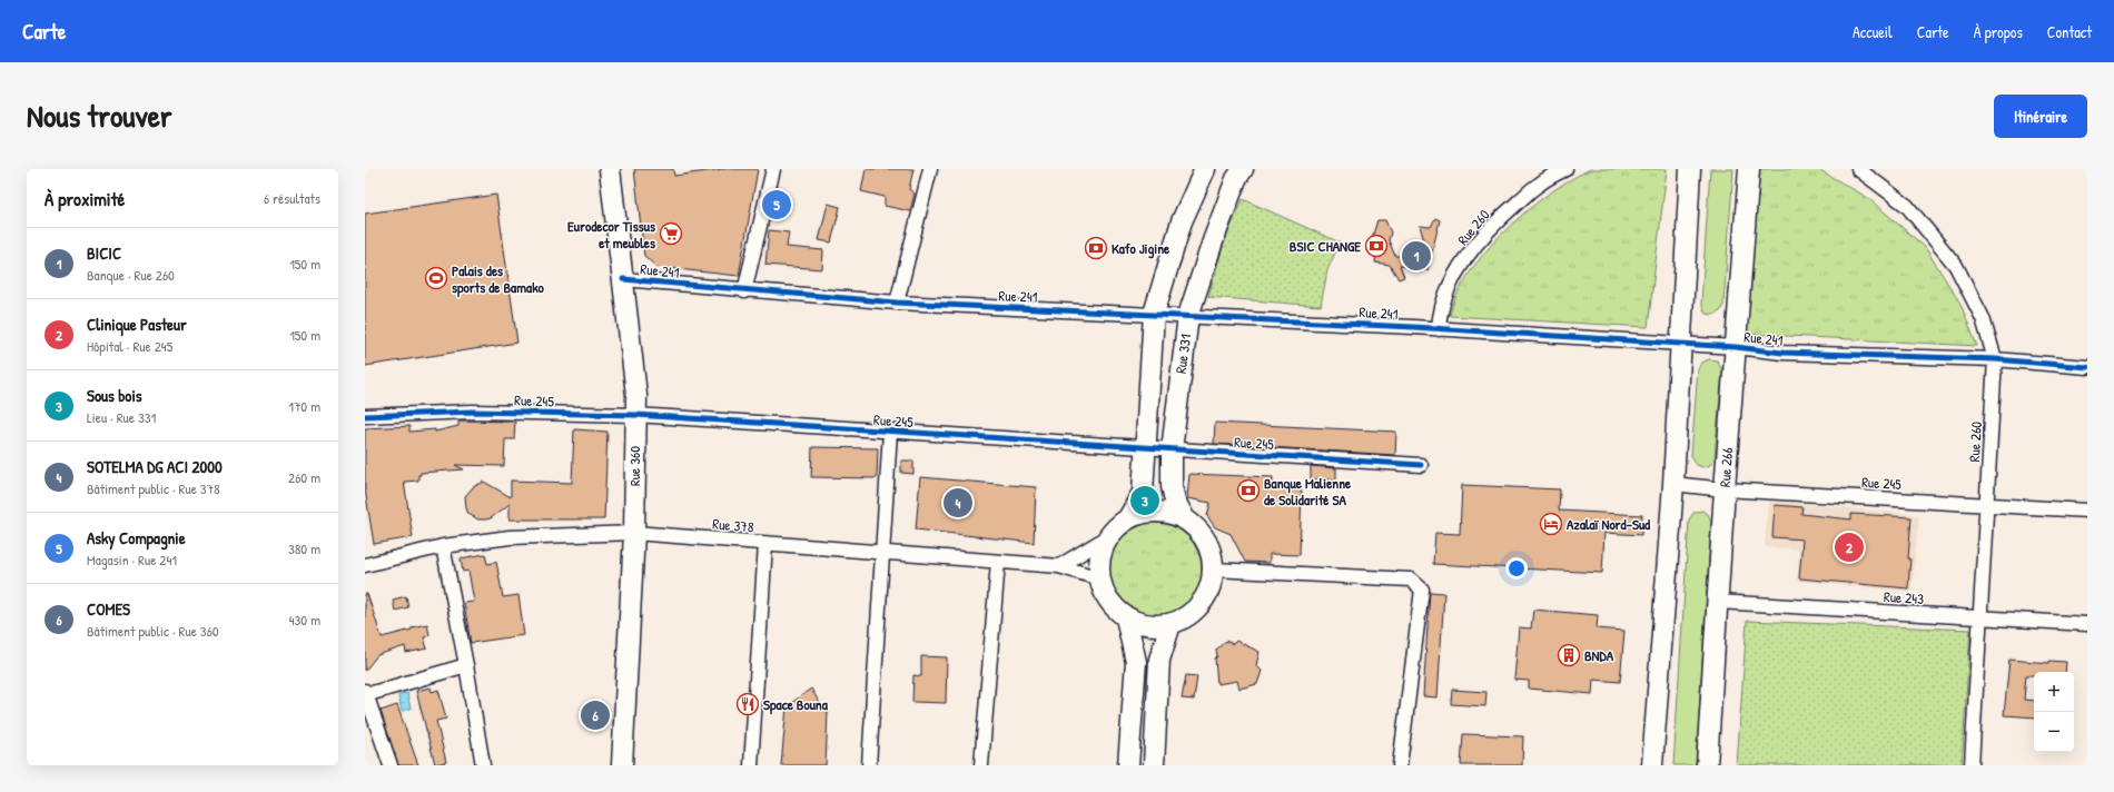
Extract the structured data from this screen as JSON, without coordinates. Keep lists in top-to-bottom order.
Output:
{
  "streets": {
    "main road": ["Rue 331", "Rue 360", "Rue 266"],
    "street": [
      "Rue 260",
      "Rue 241",
      "Rue 245",
      "Rue 378",
      "Rue 243"
    ]
  },
  "crossings": [
    ["Rue 260", "Rue 241"],
    ["Rue 260", "Rue 245"],
    ["Rue 260", "Rue 243"],
    ["Rue 241", "Rue 331"],
    ["Rue 241", "Rue 360"],
    ["Rue 241", "Rue 266"],
    ["Rue 331", "Rue 245"],
    ["Rue 331", "Rue 378"],
    ["Rue 245", "Rue 360"],
    ["Rue 245", "Rue 266"],
    ["Rue 360", "Rue 378"],
    ["Rue 266", "Rue 243"]
  ],
  "places": {
    "supermarket": ["Eurodecor Tissus et meubles"],
    "bank": ["BSIC CHANGE", "Kafo Jigine", "Banque Malienne de Solidarité SA"],
    "sports": ["Palais des sports de Bamako"],
    "hotel": ["Azalaï Nord-Sud"],
    "building": ["BNDA"],
    "restaurant": ["Space Bouna"]
  },
  "page": {
    "header": "Carte",
    "nav": [
      "Accueil",
      "Carte",
      "À propos",
      "Contact"
    ],
    "title": "Nous trouver",
    "buttons": "Itinéraire",
    "heading": ["À proximité", "6 résultats"],
    "pins": [
      "5",
      "1",
      "3",
      "4",
      "2",
      "6"
    ],
    "list": [
      {
        "mark": "1",
        "name": "BICIC",
        "note": "Banque · Rue 260",
        "value": "150 m"
      },
      {
        "mark": "2",
        "name": "Clinique Pasteur",
        "note": "Hôpital · Rue 245",
        "value": "150 m"
      },
      {
        "mark": "3",
        "name": "Sous bois",
        "note": "Lieu · Rue 331",
        "value": "170 m"
      },
      {
        "mark": "4",
        "name": "SOTELMA DG ACI 2000",
        "note": "Bâtiment public · Rue 378",
        "value": "260 m"
      },
      {
        "mark": "5",
        "name": "Asky Compagnie",
        "note": "Magasin · Rue 241",
        "value": "380 m"
      },
      {
        "mark": "6",
        "name": "COMES",
        "note": "Bâtiment public · Rue 360",
        "value": "430 m"
      }
    ],
    "map_buttons": ["+", "−"]
  }
}
